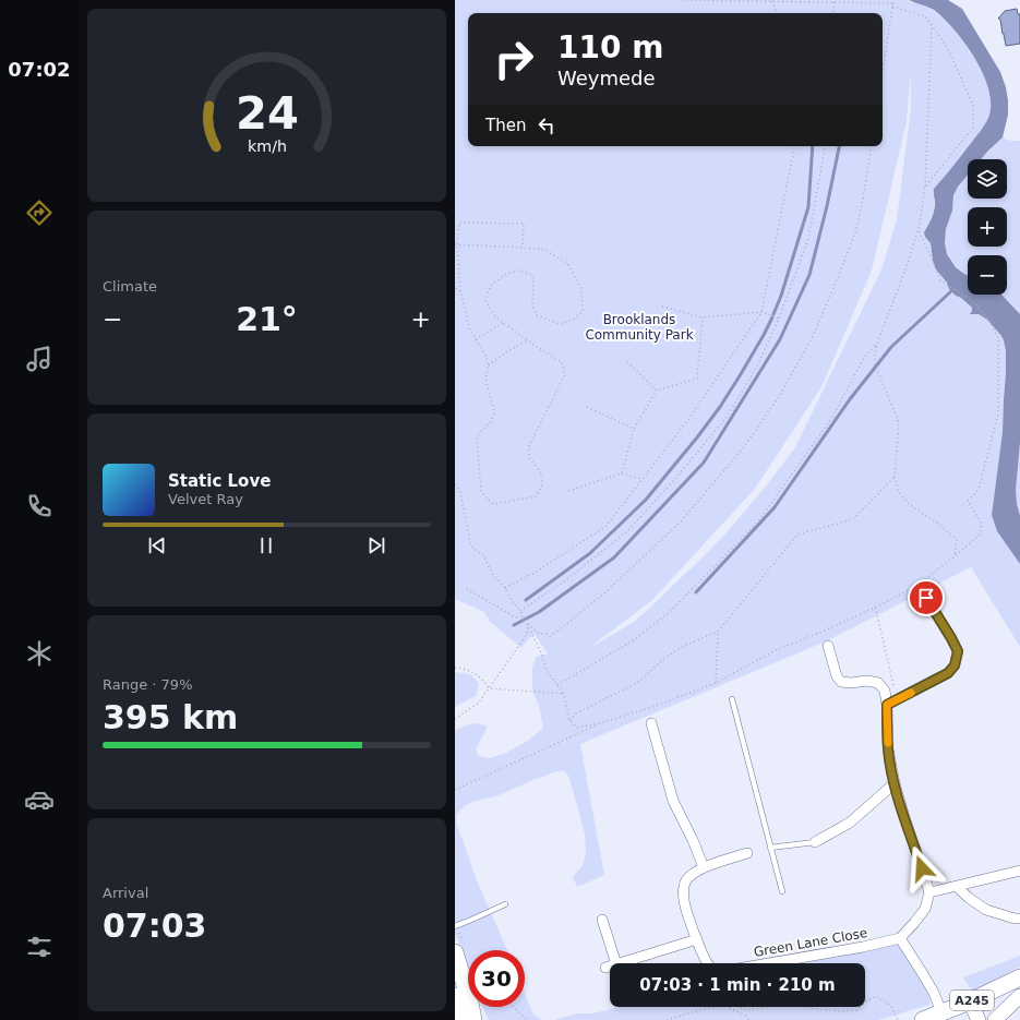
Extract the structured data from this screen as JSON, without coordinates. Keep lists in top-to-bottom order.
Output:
{
  "streets": {
    "main road": ["A245"],
    "street": ["Green Lane Close"]
  },
  "parks": ["Brooklands Community Park"],
  "page": {
    "tabs": "07:02",
    "turn": ["110 m", "Weymede"],
    "then": "Then",
    "map_buttons": ["+", "−"],
    "tile": [
      "Climate",
      ["Range · 79%", "395 km"],
      ["Arrival", "07:03"]
    ],
    "heat": ["−", "21°", "+"],
    "song": ["Static Love", "Velvet Ray"],
    "limit": "30",
    "trip": "07:03 · 1 min · 210 m",
    "gauge": ["24", "km/h"]
  }
}
